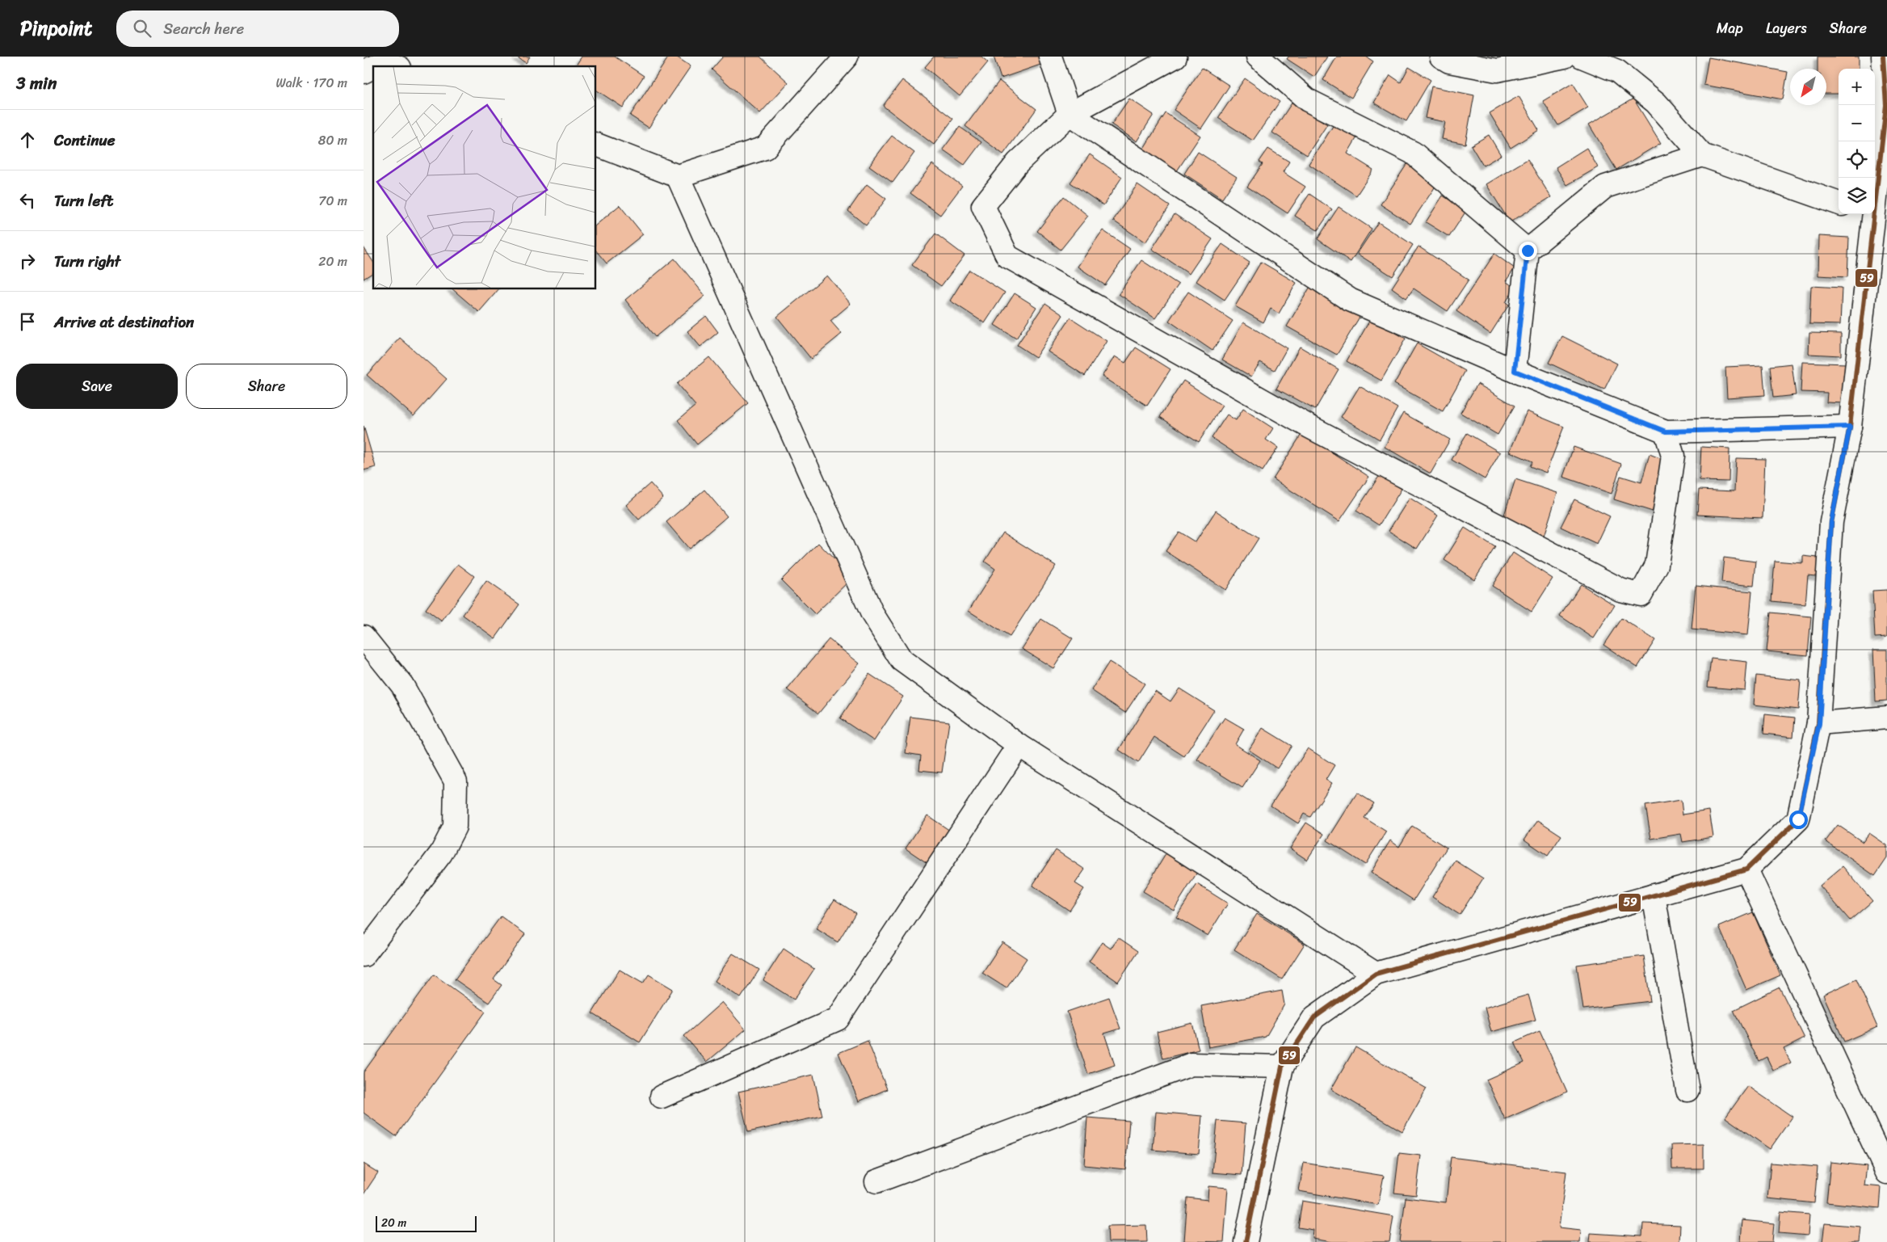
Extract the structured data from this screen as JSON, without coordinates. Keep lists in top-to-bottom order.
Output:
{
  "lines": ["transit line 59"],
  "scale_bar": "20 m",
  "north": "bottom left",
  "page": {
    "header": "Pinpoint",
    "search": "Search here",
    "nav": ["Map", "Layers", "Share"],
    "heading": ["3 min", "Walk · 170 m"],
    "map_buttons": ["+", "−"],
    "list": [
      ["Continue", "80 m"],
      ["Turn left", "70 m"],
      ["Turn right", "20 m"],
      "Arrive at destination"
    ],
    "buttons": ["Save", "Share"],
    "scale": "20 m"
  }
}
